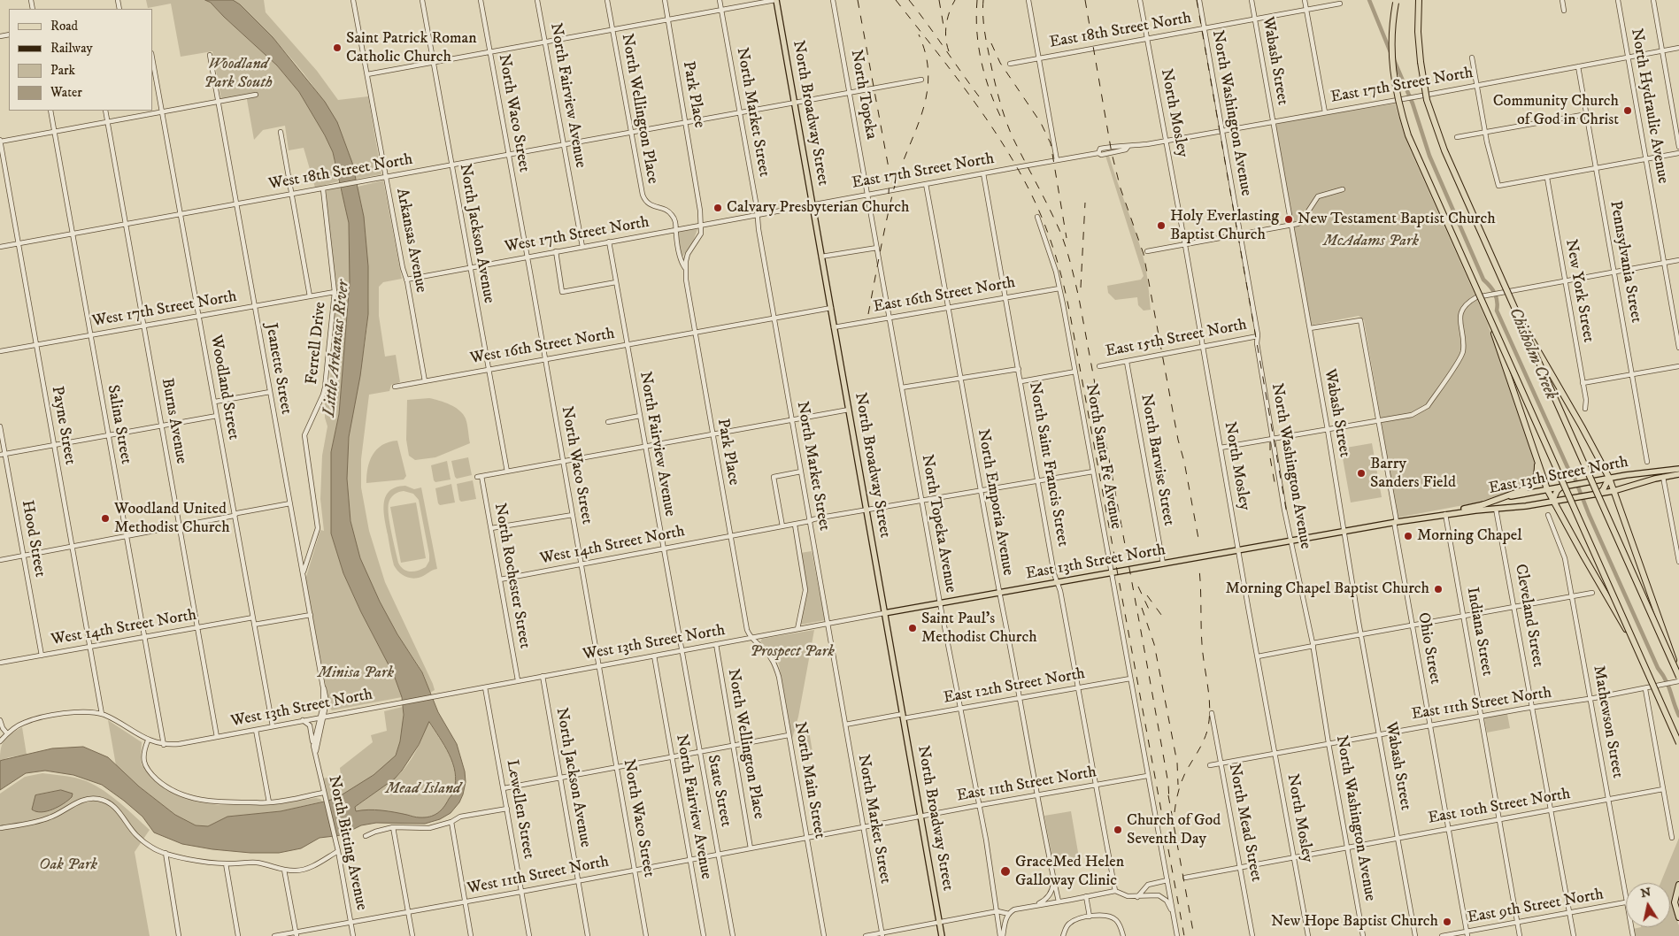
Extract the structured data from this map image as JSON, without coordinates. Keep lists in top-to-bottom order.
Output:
{
  "streets": {
    "main road": ["North Broadway Street", "East 13th Street North"],
    "street": [
      "East 18th Street North",
      "Wabash Street",
      "East 17th Street North",
      "Park Place",
      "North Topeka",
      "North Fairview Avenue",
      "North Hydraulic Avenue",
      "North Wellington Place",
      "North Market Street",
      "North Waco Street",
      "North Mosley",
      "North Washington Avenue",
      "West 18th Street North",
      "North Jackson Avenue",
      "West 17th Street North",
      "Arkansas Avenue",
      "Pennsylvania Street",
      "New York Street",
      "East 16th Street North",
      "East 15th Street North",
      "Ferrell Drive",
      "West 16th Street North",
      "Jeanette Street",
      "Woodland Street",
      "Burns Avenue",
      "Salina Street",
      "Payne Street",
      "North Santa Fe Avenue",
      "North Barwise Street",
      "North Saint Francis Street",
      "North Emporia Avenue",
      "North Topeka Avenue",
      "Hood Street",
      "West 14th Street North",
      "North Rochester Street",
      "Cleveland Street",
      "Indiana Street",
      "West 13th Street North",
      "Ohio Street",
      "East 12th Street North",
      "East 11th Street North",
      "Mathewson Street",
      "North Main Street",
      "State Street",
      "East 10th Street North",
      "Lewellen Street",
      "North Mead Street",
      "North Bitting Avenue",
      "West 11th Street North",
      "East 9th Street North"
    ]
  },
  "crossings": [
    ["East 18th Street North", "Wabash Street"],
    ["East 18th Street North", "North Mosley"],
    ["East 18th Street North", "North Washington Avenue"],
    ["Wabash Street", "East 17th Street North"],
    ["Wabash Street", "East 13th Street North"],
    ["Wabash Street", "Ohio Street"],
    ["Wabash Street", "East 11th Street North"],
    ["Wabash Street", "East 10th Street North"],
    ["East 17th Street North", "Park Place"],
    ["East 17th Street North", "North Topeka"],
    ["East 17th Street North", "North Hydraulic Avenue"],
    ["East 17th Street North", "North Market Street"],
    ["East 17th Street North", "North Broadway Street"],
    ["East 17th Street North", "North Mosley"],
    ["East 17th Street North", "North Washington Avenue"],
    ["East 17th Street North", "West 17th Street North"],
    ["East 17th Street North", "Pennsylvania Street"],
    ["East 17th Street North", "North Saint Francis Street"],
    ["East 17th Street North", "North Emporia Avenue"],
    ["East 17th Street North", "North Topeka Avenue"],
    ["Park Place", "North Wellington Place"],
    ["Park Place", "West 18th Street North"],
    ["Park Place", "West 17th Street North"],
    ["Park Place", "West 16th Street North"],
    ["Park Place", "East 13th Street North"],
    ["Park Place", "West 14th Street North"],
    ["Park Place", "West 13th Street North"],
    ["Park Place", "North Main Street"],
    ["North Topeka", "North Topeka Avenue"],
    ["North Fairview Avenue", "West 18th Street North"],
    ["North Fairview Avenue", "West 17th Street North"],
    ["North Fairview Avenue", "West 16th Street North"],
    ["North Fairview Avenue", "West 14th Street North"],
    ["North Fairview Avenue", "West 13th Street North"],
    ["North Fairview Avenue", "State Street"],
    ["North Fairview Avenue", "West 11th Street North"],
    ["North Wellington Place", "West 18th Street North"],
    ["North Wellington Place", "West 17th Street North"],
    ["North Wellington Place", "West 13th Street North"],
    ["North Wellington Place", "West 11th Street North"],
    ["North Market Street", "East 13th Street North"],
    ["North Market Street", "West 14th Street North"],
    ["North Market Street", "East 12th Street North"],
    ["North Market Street", "East 11th Street North"],
    ["North Waco Street", "West 18th Street North"],
    ["North Waco Street", "West 17th Street North"],
    ["North Waco Street", "West 16th Street North"],
    ["North Waco Street", "West 14th Street North"],
    ["North Waco Street", "West 13th Street North"],
    ["North Waco Street", "West 11th Street North"],
    ["North Broadway Street", "East 16th Street North"],
    ["North Broadway Street", "East 13th Street North"],
    ["North Broadway Street", "West 14th Street North"],
    ["North Broadway Street", "East 12th Street North"],
    ["North Broadway Street", "East 11th Street North"],
    ["North Mosley", "East 15th Street North"],
    ["North Mosley", "East 13th Street North"],
    ["North Mosley", "East 11th Street North"],
    ["North Mosley", "East 10th Street North"],
    ["North Washington Avenue", "East 15th Street North"],
    ["North Washington Avenue", "East 13th Street North"],
    ["North Washington Avenue", "East 11th Street North"],
    ["North Washington Avenue", "East 10th Street North"],
    ["West 18th Street North", "North Jackson Avenue"],
    ["West 18th Street North", "Arkansas Avenue"],
    ["West 18th Street North", "Ferrell Drive"],
    ["West 18th Street North", "Jeanette Street"],
    ["West 18th Street North", "Woodland Street"],
    ["West 18th Street North", "Burns Avenue"],
    ["West 18th Street North", "Salina Street"],
    ["West 18th Street North", "Payne Street"],
    ["North Jackson Avenue", "West 17th Street North"],
    ["North Jackson Avenue", "West 16th Street North"],
    ["North Jackson Avenue", "North Rochester Street"],
    ["North Jackson Avenue", "West 13th Street North"],
    ["North Jackson Avenue", "West 11th Street North"],
    ["West 17th Street North", "Arkansas Avenue"],
    ["West 17th Street North", "Ferrell Drive"],
    ["West 17th Street North", "Jeanette Street"],
    ["West 17th Street North", "Woodland Street"],
    ["West 17th Street North", "Burns Avenue"],
    ["West 17th Street North", "Salina Street"],
    ["West 17th Street North", "Payne Street"],
    ["Arkansas Avenue", "West 16th Street North"],
    ["East 16th Street North", "North Santa Fe Avenue"],
    ["East 16th Street North", "North Saint Francis Street"],
    ["East 16th Street North", "North Emporia Avenue"],
    ["East 16th Street North", "North Topeka Avenue"],
    ["East 15th Street North", "North Barwise Street"],
    ["Ferrell Drive", "Jeanette Street"],
    ["Jeanette Street", "West 13th Street North"],
    ["Jeanette Street", "North Bitting Avenue"],
    ["Woodland Street", "West 14th Street North"],
    ["Woodland Street", "West 13th Street North"],
    ["Burns Avenue", "West 14th Street North"],
    ["Burns Avenue", "West 13th Street North"],
    ["Salina Street", "West 14th Street North"],
    ["Salina Street", "West 13th Street North"],
    ["Payne Street", "West 14th Street North"],
    ["Payne Street", "West 13th Street North"],
    ["North Santa Fe Avenue", "East 13th Street North"],
    ["North Santa Fe Avenue", "West 14th Street North"],
    ["North Santa Fe Avenue", "East 12th Street North"],
    ["North Santa Fe Avenue", "East 11th Street North"],
    ["North Barwise Street", "East 13th Street North"],
    ["North Saint Francis Street", "East 13th Street North"],
    ["North Saint Francis Street", "West 14th Street North"],
    ["North Saint Francis Street", "East 12th Street North"],
    ["North Saint Francis Street", "East 11th Street North"],
    ["East 13th Street North", "North Emporia Avenue"],
    ["East 13th Street North", "North Topeka Avenue"],
    ["East 13th Street North", "Cleveland Street"],
    ["East 13th Street North", "Indiana Street"],
    ["East 13th Street North", "West 13th Street North"],
    ["East 13th Street North", "Ohio Street"],
    ["East 13th Street North", "North Main Street"],
    ["North Emporia Avenue", "West 14th Street North"],
    ["North Emporia Avenue", "East 12th Street North"],
    ["North Emporia Avenue", "East 11th Street North"],
    ["North Topeka Avenue", "West 14th Street North"],
    ["North Topeka Avenue", "East 12th Street North"],
    ["North Topeka Avenue", "East 11th Street North"],
    ["Hood Street", "West 14th Street North"],
    ["West 14th Street North", "North Rochester Street"],
    ["North Rochester Street", "West 13th Street North"],
    ["Cleveland Street", "East 11th Street North"],
    ["Cleveland Street", "East 10th Street North"],
    ["Cleveland Street", "East 9th Street North"],
    ["Indiana Street", "East 11th Street North"],
    ["Indiana Street", "East 10th Street North"],
    ["Indiana Street", "East 9th Street North"],
    ["West 13th Street North", "North Main Street"],
    ["West 13th Street North", "State Street"],
    ["West 13th Street North", "Lewellen Street"],
    ["West 13th Street North", "North Bitting Avenue"],
    ["Ohio Street", "East 11th Street North"],
    ["Ohio Street", "East 10th Street North"],
    ["Ohio Street", "East 9th Street North"],
    ["East 11th Street North", "Mathewson Street"],
    ["East 11th Street North", "North Main Street"],
    ["East 11th Street North", "North Mead Street"],
    ["East 11th Street North", "West 11th Street North"],
    ["Mathewson Street", "East 10th Street North"],
    ["North Main Street", "West 11th Street North"],
    ["State Street", "West 11th Street North"],
    ["East 10th Street North", "North Mead Street"],
    ["Lewellen Street", "West 11th Street North"],
    ["North Bitting Avenue", "West 11th Street North"]
  ],
  "water": ["Little Arkansas River", "Chisholm Creek"],
  "parks": [
    "Woodland Park South",
    "McAdams Park",
    "Prospect Park",
    "Minisa Park",
    "Mead Island",
    "Oak Park"
  ],
  "places": [
    "Saint Patrick Roman Catholic Church",
    "Community Church of God in Christ",
    "Calvary Presbyterian Church",
    "New Testament Baptist Church",
    "Holy Everlasting Baptist Church",
    "Barry Sanders Field",
    "Woodland United Methodist Church",
    "Morning Chapel",
    "Morning Chapel Baptist Church",
    "Saint Paul's Methodist Church",
    "Church of God Seventh Day",
    "GraceMed Helen Galloway Clinic",
    "New Hope Baptist Church"
  ],
  "legend": [
    "Road",
    "Railway",
    "Park",
    "Water"
  ],
  "north": "top"
}
